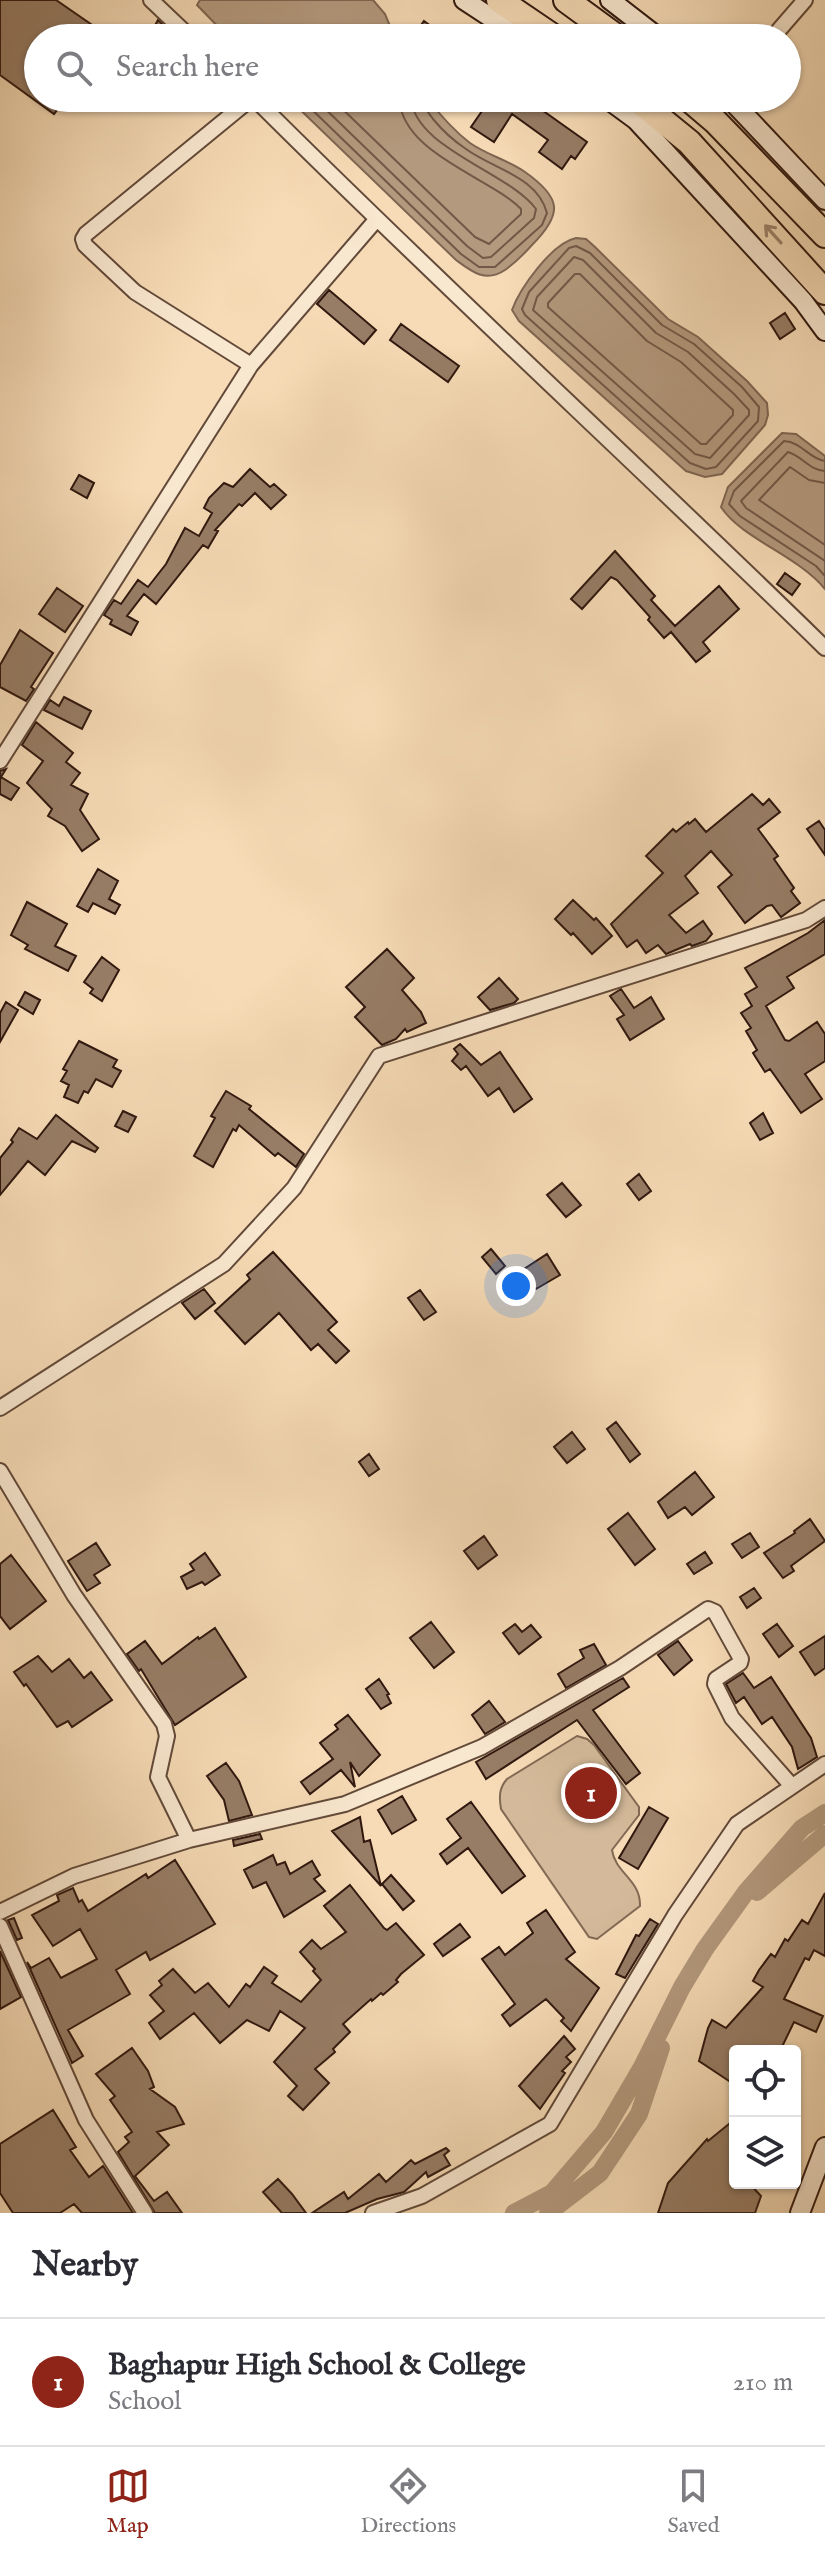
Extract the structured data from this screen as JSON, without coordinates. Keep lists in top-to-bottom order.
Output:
{
  "page": {
    "search": "Search here",
    "pins": "1",
    "heading": "Nearby",
    "list": [
      {
        "mark": "1",
        "name": "Baghapur High School & College",
        "note": "School",
        "value": "210 m"
      }
    ],
    "nav": ["Map", "Directions", "Saved"]
  }
}
